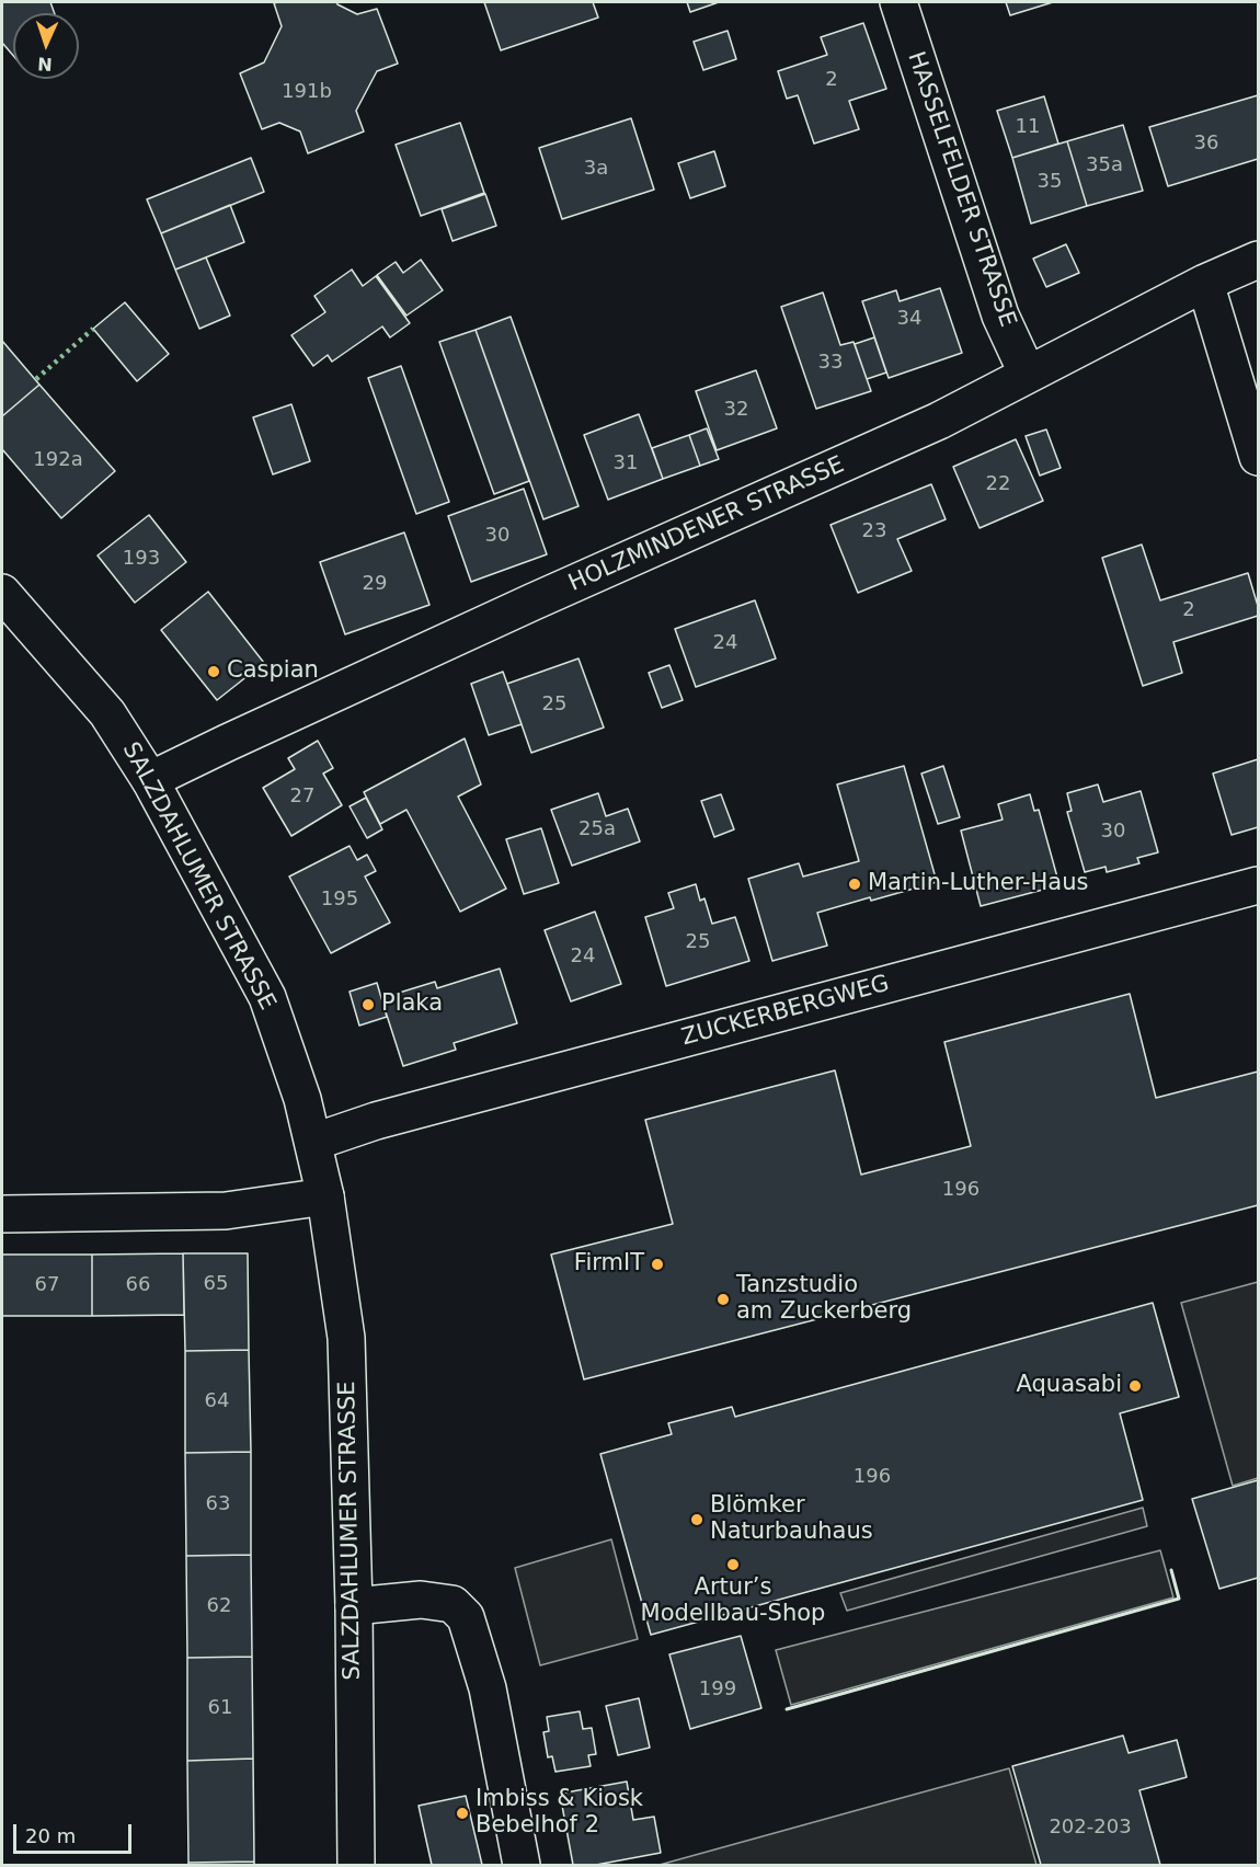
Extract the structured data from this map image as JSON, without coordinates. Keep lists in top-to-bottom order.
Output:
{
  "streets": {
    "street": [
      "HASSELFELDER STRASSE",
      "HOLZMINDENER STRASSE",
      "SALZDAHLUMER STRASSE",
      "ZUCKERBERGWEG"
    ]
  },
  "crossings": [
    ["HASSELFELDER STRASSE", "HOLZMINDENER STRASSE"],
    ["HOLZMINDENER STRASSE", "SALZDAHLUMER STRASSE"],
    ["SALZDAHLUMER STRASSE", "ZUCKERBERGWEG"]
  ],
  "places": [
    "Caspian",
    "Martin-Luther-Haus",
    "Plaka",
    "FirmIT",
    "Tanzstudio am Zuckerberg",
    "Aquasabi",
    "Blömker Naturbauhaus",
    "Artur’s Modellbau-Shop",
    "Imbiss & Kiosk Bebelhof 2"
  ],
  "house_numbers": [
    "2",
    "191b",
    "11",
    "36",
    "35a",
    "3a",
    "35",
    "34",
    "33",
    "32",
    "192a",
    "31",
    "22",
    "23",
    "30",
    "193",
    "29",
    "2",
    "24",
    "25",
    "27",
    "25a",
    "30",
    "195",
    "25",
    "24",
    "196",
    "65",
    "67",
    "66",
    "64",
    "196",
    "63",
    "62",
    "199",
    "61",
    "202-203"
  ],
  "scale_bar": "20 m",
  "north": "bottom"
}
